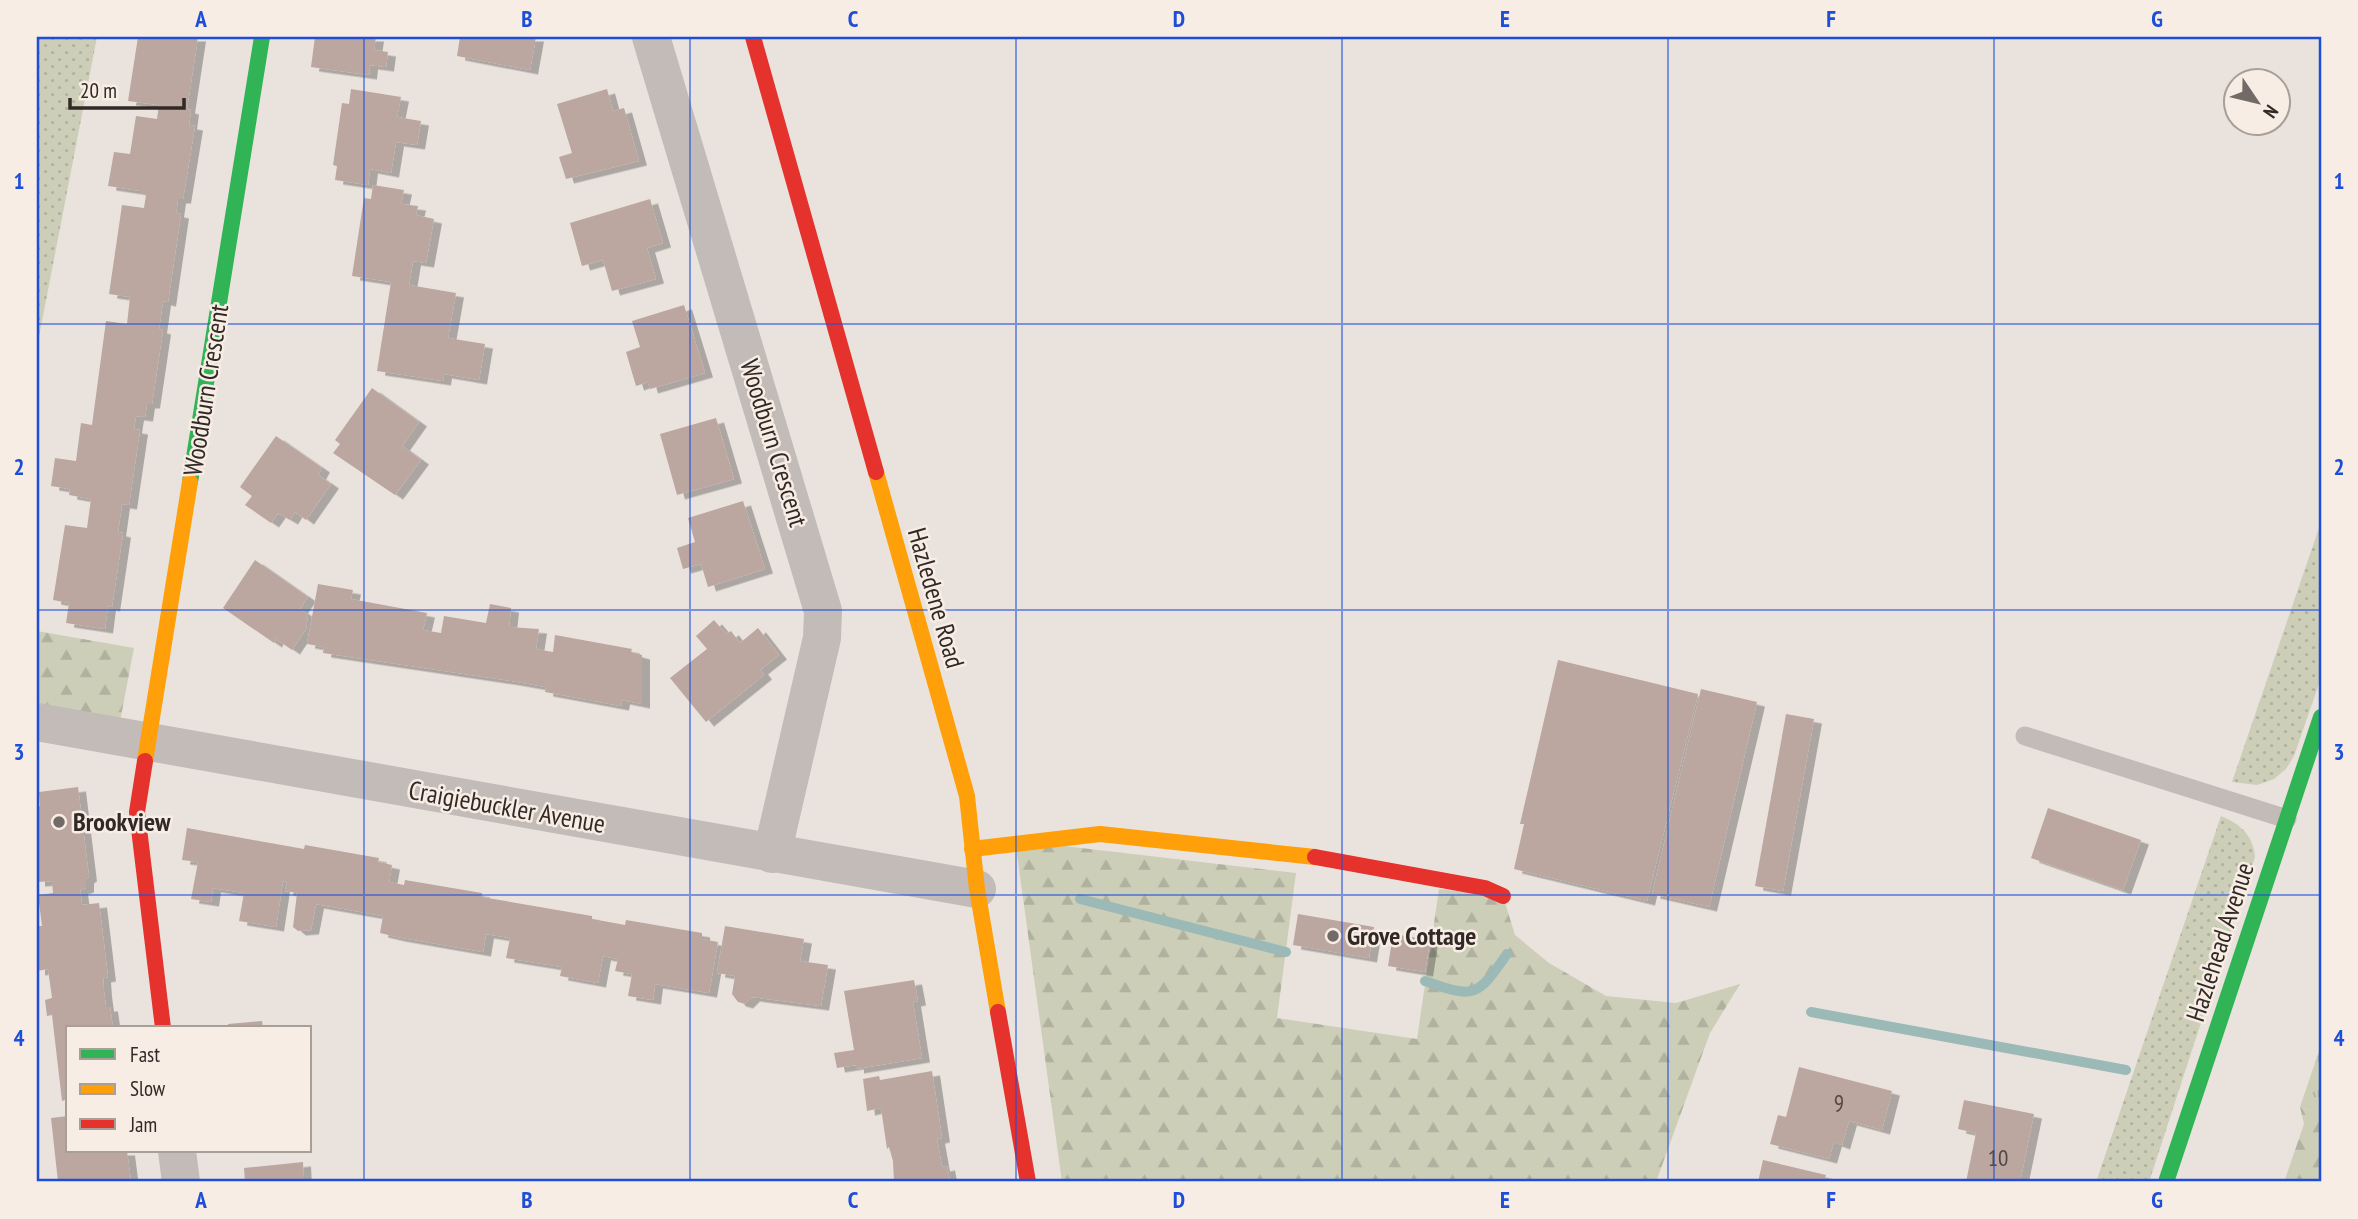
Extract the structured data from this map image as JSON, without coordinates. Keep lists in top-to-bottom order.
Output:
{
  "streets": {
    "street": [
      "Woodburn Crescent",
      "Hazledene Road",
      "Craigiebuckler Avenue",
      "Hazlehead Avenue"
    ]
  },
  "crossings": [
    ["Woodburn Crescent", "Craigiebuckler Avenue"],
    ["Hazledene Road", "Craigiebuckler Avenue"]
  ],
  "places": ["Brookview", "Grove Cottage"],
  "house_numbers": ["9", "10"],
  "legend": ["Fast", "Slow", "Jam"],
  "scale_bar": "20 m",
  "north": "bottom right",
  "grid": {
    "columns": [
      "A",
      "B",
      "C",
      "D",
      "E",
      "F",
      "G"
    ],
    "rows": [
      "1",
      "2",
      "3",
      "4"
    ]
  }
}
